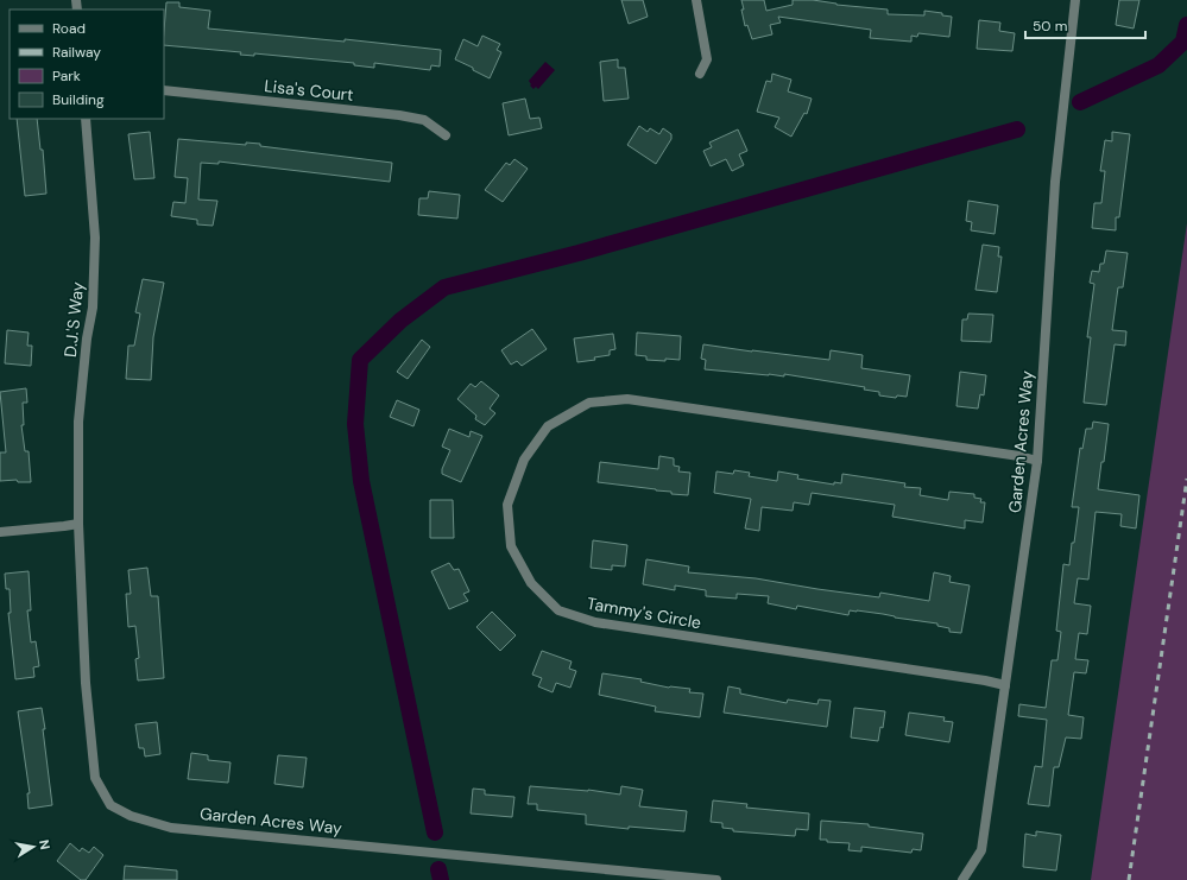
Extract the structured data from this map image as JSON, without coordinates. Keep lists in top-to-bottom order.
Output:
{
  "streets": {
    "street": [
      "Lisa's Court",
      "D.J.'S Way",
      "Garden Acres Way",
      "Tammy's Circle"
    ]
  },
  "crossings": [
    ["D.J.'S Way", "Garden Acres Way"],
    ["Garden Acres Way", "Tammy's Circle"]
  ],
  "legend": [
    "Road",
    "Railway",
    "Park",
    "Building"
  ],
  "scale_bar": "50 m",
  "north": "right"
}
